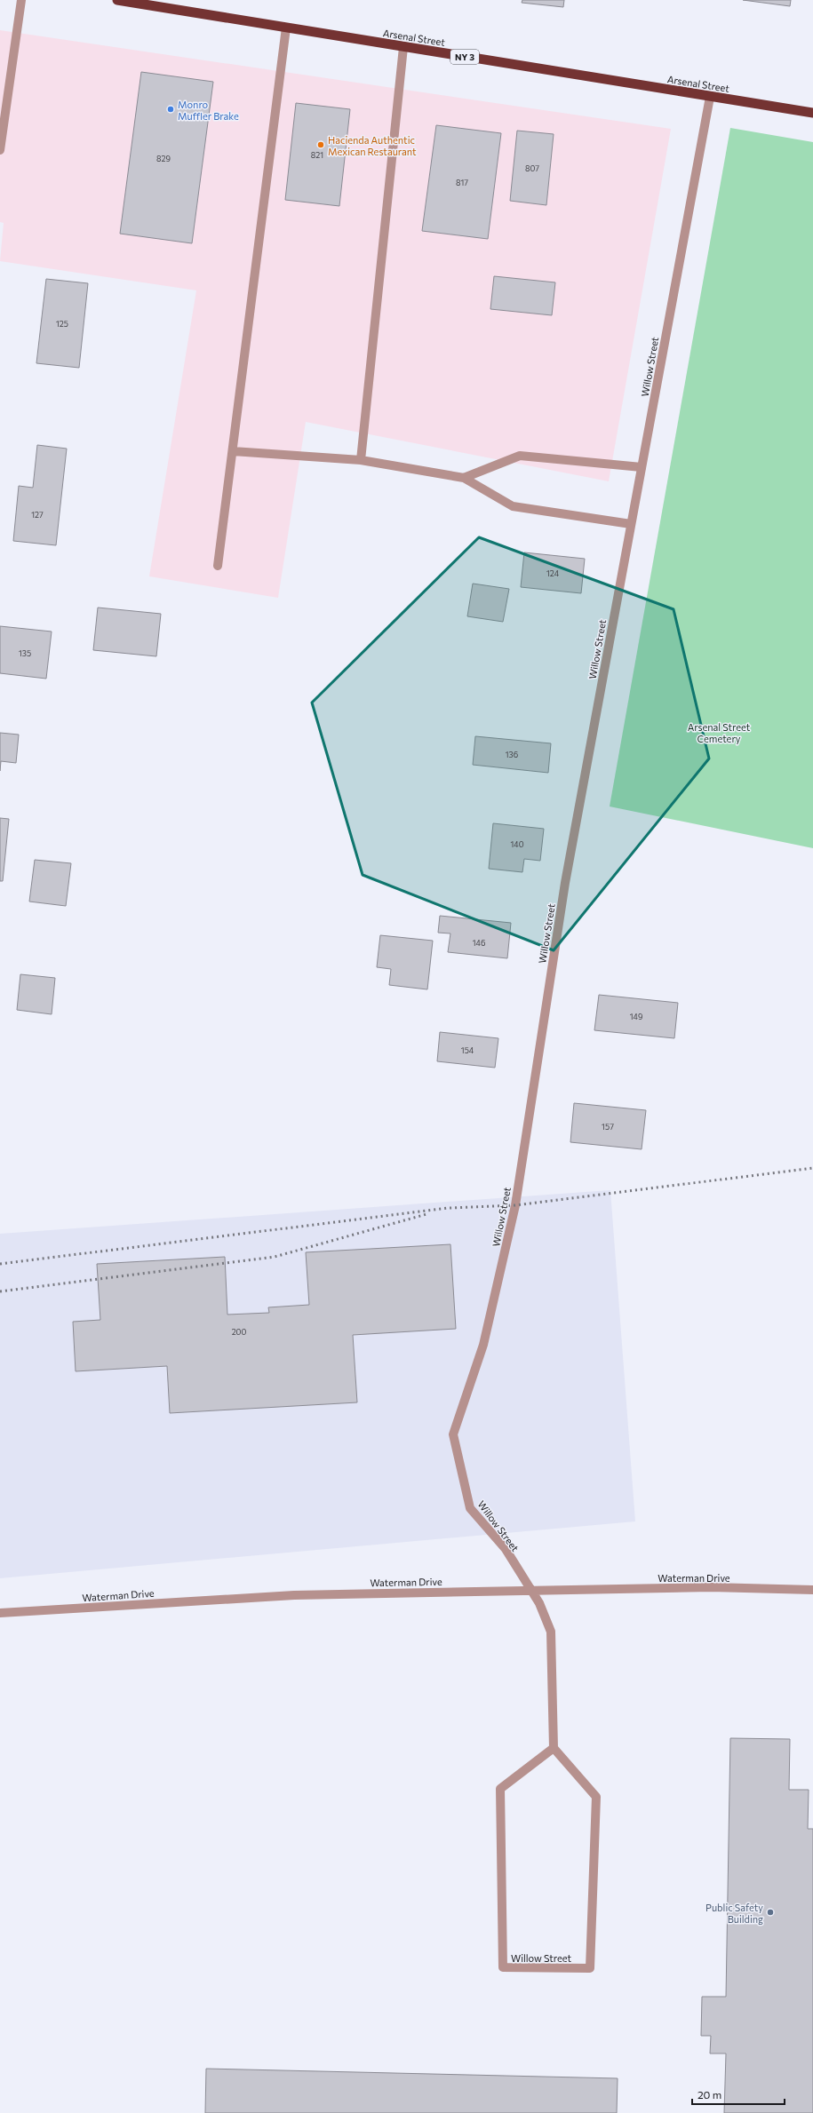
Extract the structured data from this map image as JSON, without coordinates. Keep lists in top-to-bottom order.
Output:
{
  "streets": {
    "highway": ["Arsenal Street", "NY 3"],
    "street": ["Willow Street", "Waterman Drive"]
  },
  "crossings": [
    ["Arsenal Street", "Willow Street"],
    ["Willow Street", "Waterman Drive"]
  ],
  "parks": ["Arsenal Street Cemetery"],
  "places": ["Monro Muffler Brake", "Hacienda Authentic Mexican Restaurant", "Public Safety Building"],
  "house_numbers": [
    "821",
    "829",
    "807",
    "817",
    "125",
    "127",
    "124",
    "135",
    "136",
    "140",
    "146",
    "149",
    "154",
    "157",
    "200"
  ],
  "scale_bar": "20 m"
}
